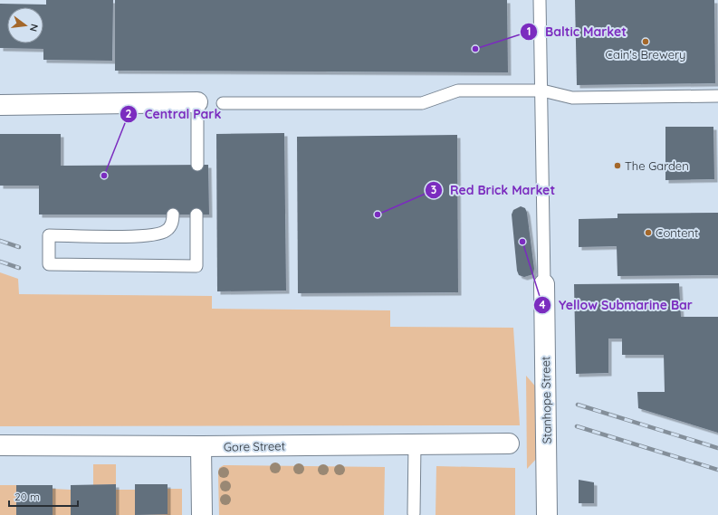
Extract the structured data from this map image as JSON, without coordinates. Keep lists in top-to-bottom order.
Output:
{
  "streets": {
    "street": ["Stanhope Street", "Gore Street"]
  },
  "places": [
    "Cain's Brewery",
    "Baltic Market",
    "The Garden",
    "Central Park",
    "Red Brick Market",
    "Content",
    "Yellow Submarine Bar"
  ],
  "scale_bar": "20 m",
  "north": "right"
}
